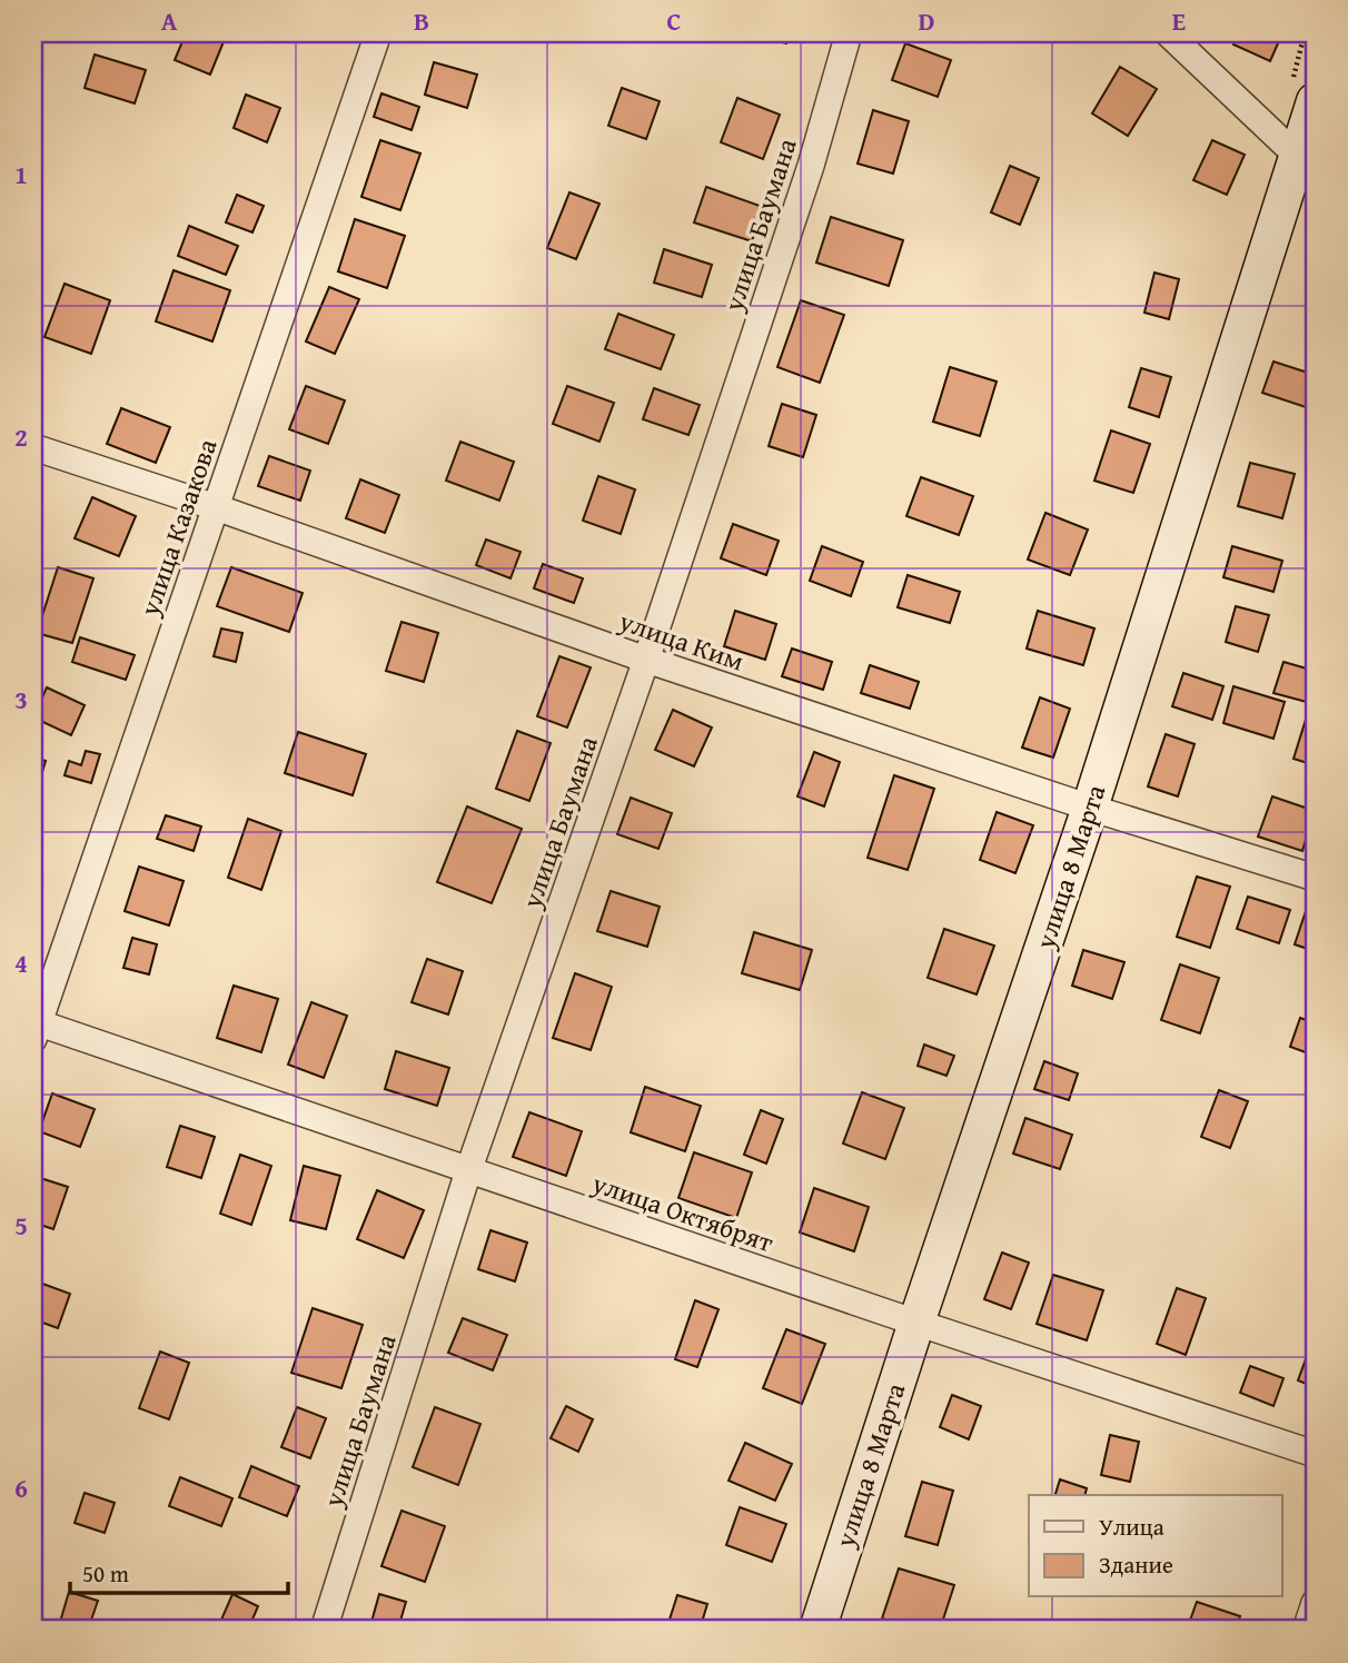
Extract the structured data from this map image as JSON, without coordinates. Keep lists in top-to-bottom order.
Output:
{
  "streets": {
    "main road": ["улица 8 Марта"],
    "street": [
      "улица Баумана",
      "улица Казакова",
      "улица Ким",
      "улица Октябрят"
    ]
  },
  "crossings": [
    ["улица Баумана", "улица Ким"],
    ["улица Баумана", "улица Октябрят"],
    ["улица Казакова", "улица Ким"],
    ["улица Казакова", "улица Октябрят"],
    ["улица Ким", "улица 8 Марта"],
    ["улица 8 Марта", "улица Октябрят"]
  ],
  "legend": ["Улица", "Здание"],
  "scale_bar": "50 m",
  "grid": {
    "columns": [
      "A",
      "B",
      "C",
      "D",
      "E"
    ],
    "rows": [
      "1",
      "2",
      "3",
      "4",
      "5",
      "6"
    ]
  }
}
